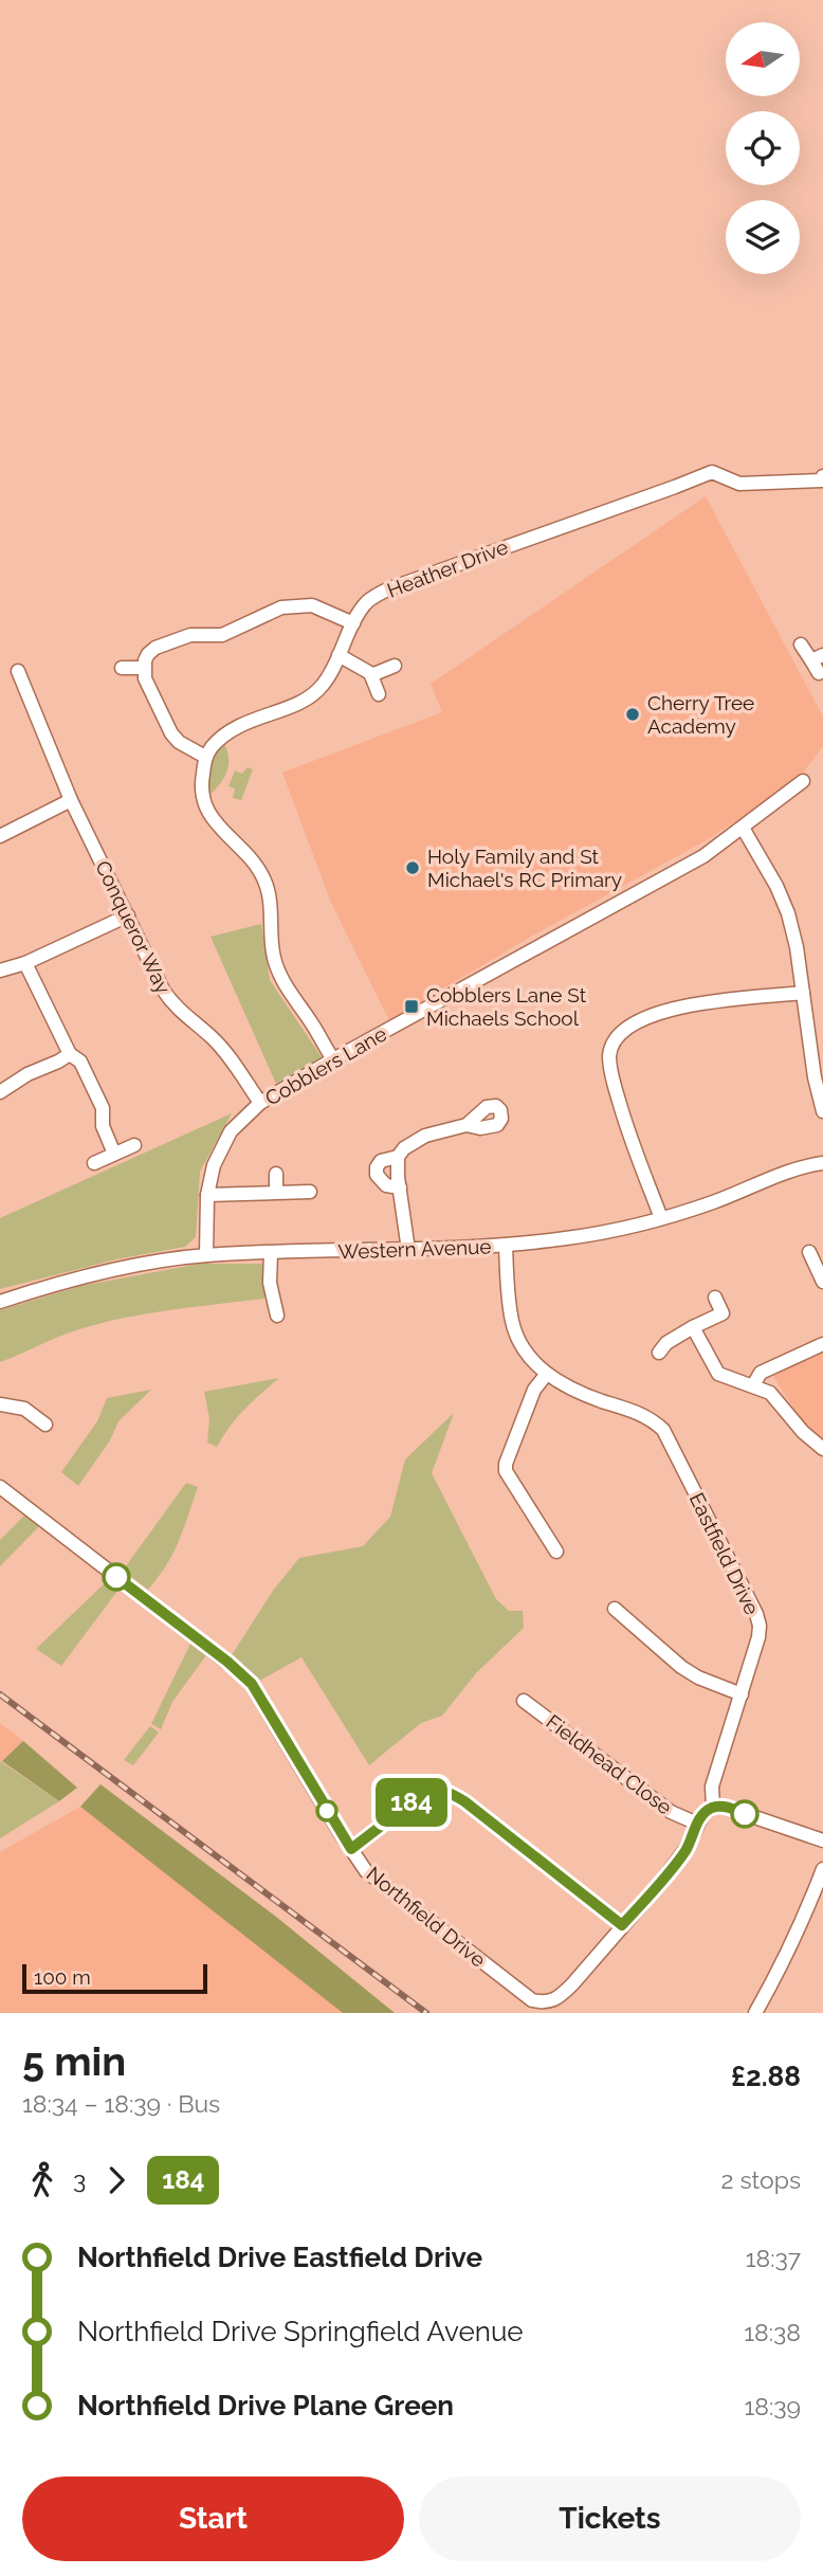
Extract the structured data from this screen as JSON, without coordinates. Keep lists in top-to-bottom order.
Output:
{
  "streets": {
    "street": [
      "Heather Drive",
      "Conqueror Way",
      "Cobblers Lane",
      "Western Avenue",
      "Eastfield Drive",
      "Fieldhead Close",
      "Northfield Drive"
    ]
  },
  "crossings": [
    ["Conqueror Way", "Cobblers Lane"],
    ["Cobblers Lane", "Western Avenue"],
    ["Western Avenue", "Eastfield Drive"],
    ["Eastfield Drive", "Northfield Drive"],
    ["Fieldhead Close", "Northfield Drive"]
  ],
  "places": {
    "other": ["Cherry Tree Academy", "Holy Family and St Michael's RC Primary"],
    "transit": ["Cobblers Lane St Michaels School"]
  },
  "lines": ["bus line 184"],
  "scale_bar": "100 m",
  "north": "left",
  "page": {
    "on_map": "184",
    "scale": "100 m",
    "heading": ["5 min", "18:34 – 18:39 · Bus", "£2.88"],
    "legs": ["3", "184", "2 stops"],
    "list": [
      {
        "name": "Northfield Drive Eastfield Drive",
        "value": "18:37"
      },
      {
        "name": "Northfield Drive Springfield Avenue",
        "value": "18:38"
      },
      {
        "name": "Northfield Drive Plane Green",
        "value": "18:39"
      }
    ],
    "buttons": ["Start", "Tickets"]
  }
}
